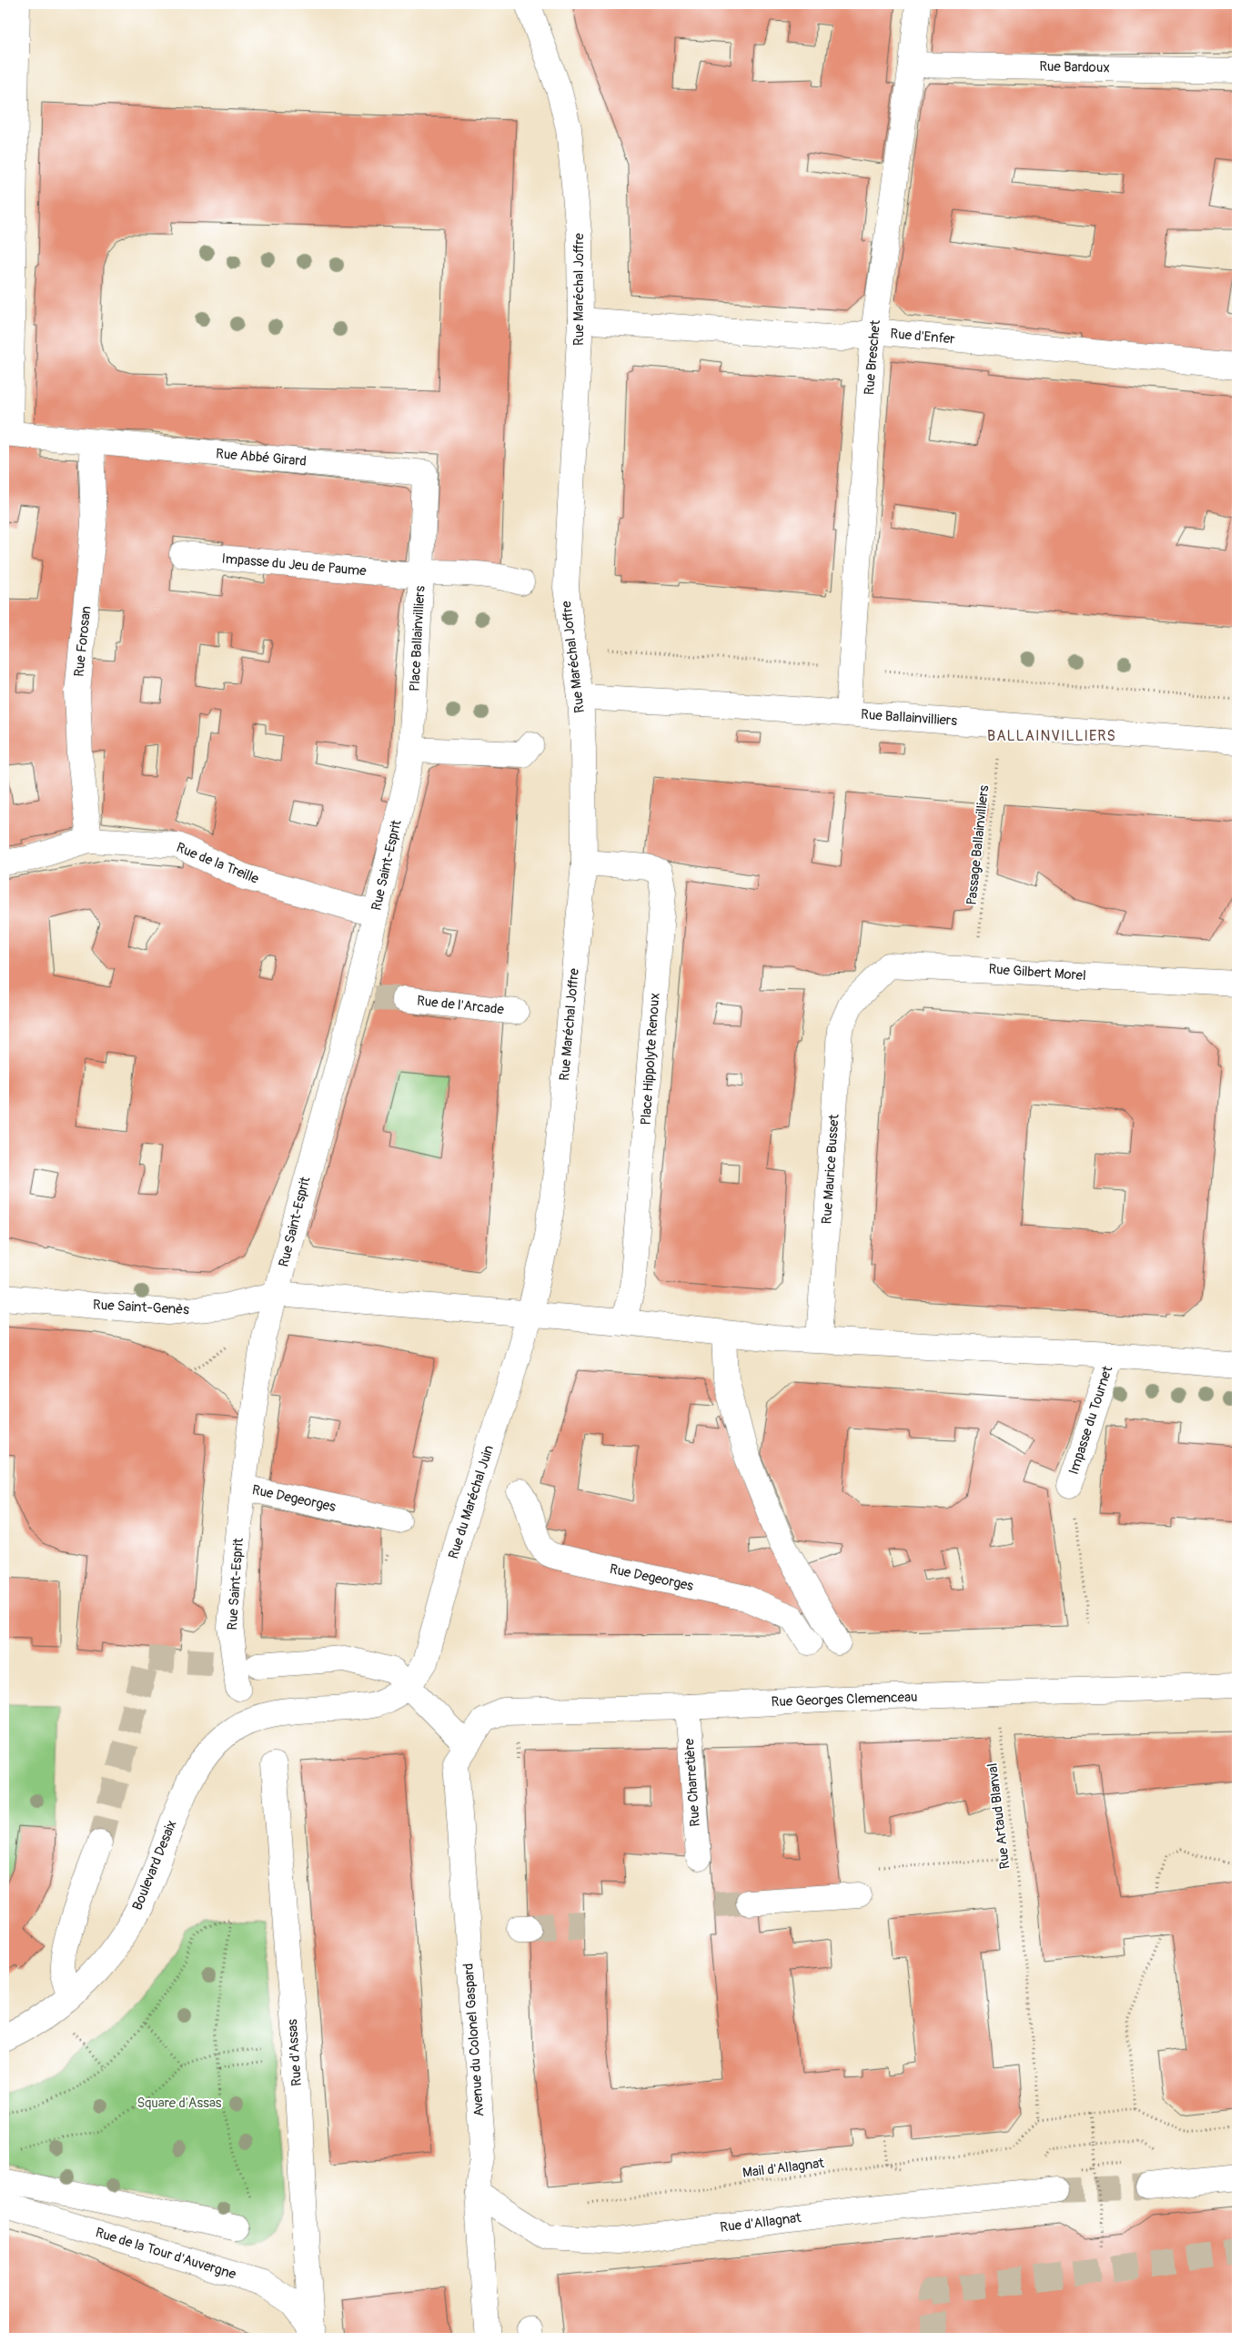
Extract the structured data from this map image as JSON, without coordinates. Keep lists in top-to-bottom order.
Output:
{
  "streets": {
    "street": [
      "Rue Bardoux",
      "Rue Maréchal Joffre",
      "Rue d'Enfer",
      "Rue Breschet",
      "Rue Abbé Girard",
      "Impasse du Jeu de Paume",
      "Place Ballainvilliers",
      "Rue Forosan",
      "Rue Ballainvilliers",
      "Rue de la Treille",
      "Rue Saint-Esprit",
      "Rue Gilbert Morel",
      "Rue de l'Arcade",
      "Place Hippolyte Renoux",
      "Rue Maurice Busset",
      "Rue Saint-Genès",
      "Impasse du Tournet",
      "Rue Degeorges",
      "Rue du Maréchal Juin",
      "Rue Georges Clemenceau",
      "Rue Charretière",
      "Boulevard Desaix",
      "Avenue du Colonel Gaspard",
      "Rue d'Assas",
      "Rue d'Allagnat",
      "Rue de la Tour d'Auvergne"
    ],
    "path": ["Passage Ballainvilliers", "Rue Artaud Blanval", "Mail d'Allagnat"]
  },
  "crossings": [
    ["Rue Bardoux", "Rue Breschet"],
    ["Rue Maréchal Joffre", "Rue d'Enfer"],
    ["Rue Maréchal Joffre", "Rue Ballainvilliers"],
    ["Rue Maréchal Joffre", "Place Hippolyte Renoux"],
    ["Rue Maréchal Joffre", "Rue Saint-Genès"],
    ["Rue Maréchal Joffre", "Rue du Maréchal Juin"],
    ["Rue d'Enfer", "Rue Breschet"],
    ["Rue Breschet", "Rue Ballainvilliers"],
    ["Rue Abbé Girard", "Impasse du Jeu de Paume"],
    ["Rue Abbé Girard", "Place Ballainvilliers"],
    ["Rue Abbé Girard", "Rue Forosan"],
    ["Impasse du Jeu de Paume", "Place Ballainvilliers"],
    ["Place Ballainvilliers", "Rue Saint-Esprit"],
    ["Rue Forosan", "Rue de la Treille"],
    ["Rue Ballainvilliers", "Passage Ballainvilliers"],
    ["Passage Ballainvilliers", "Rue Gilbert Morel"],
    ["Rue de la Treille", "Rue Saint-Esprit"],
    ["Rue Saint-Esprit", "Rue Saint-Genès"],
    ["Rue Saint-Esprit", "Rue Degeorges"],
    ["Rue Gilbert Morel", "Rue Maurice Busset"],
    ["Place Hippolyte Renoux", "Rue Saint-Genès"],
    ["Rue Maurice Busset", "Rue Saint-Genès"],
    ["Rue Saint-Genès", "Impasse du Tournet"],
    ["Rue Saint-Genès", "Rue du Maréchal Juin"],
    ["Rue du Maréchal Juin", "Boulevard Desaix"],
    ["Rue Georges Clemenceau", "Rue Charretière"],
    ["Rue Georges Clemenceau", "Avenue du Colonel Gaspard"],
    ["Rue Artaud Blanval", "Mail d'Allagnat"],
    ["Avenue du Colonel Gaspard", "Rue d'Allagnat"],
    ["Rue d'Assas", "Rue de la Tour d'Auvergne"]
  ],
  "districts": ["BALLAINVILLIERS"],
  "parks": ["Square d'Assas"]
}
